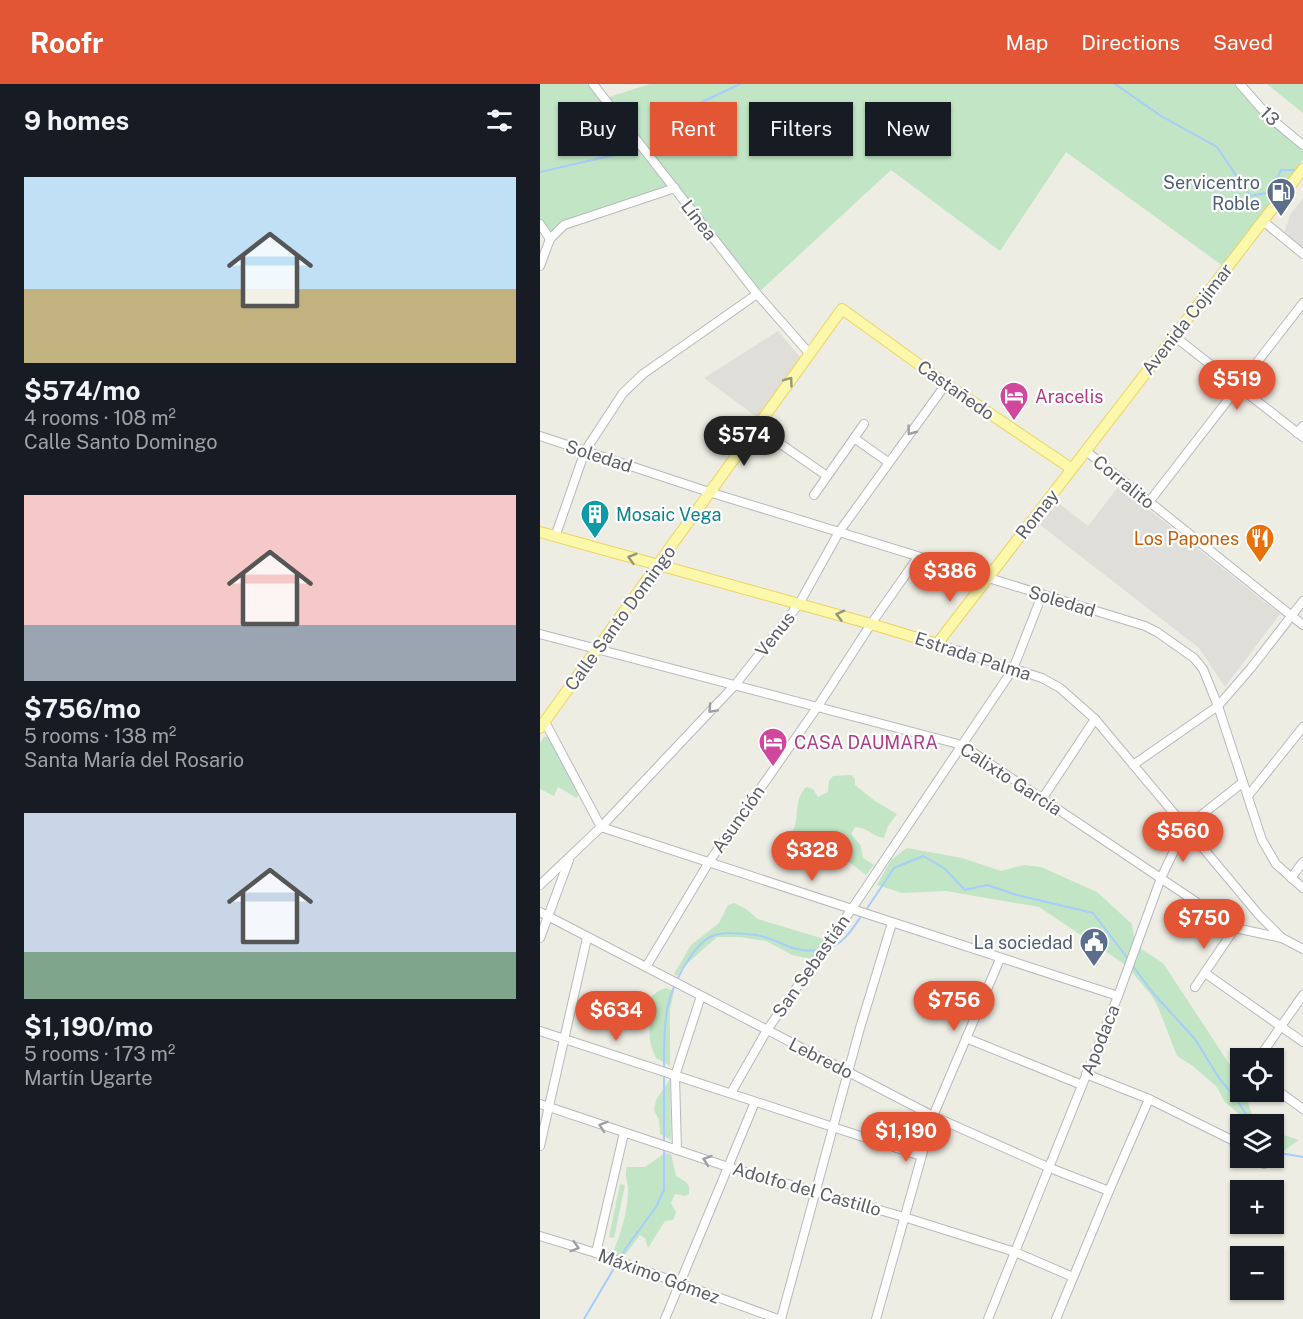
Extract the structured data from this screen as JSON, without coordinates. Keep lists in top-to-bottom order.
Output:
{
  "streets": {
    "main road": [
      "Avenida Cojímar",
      "Castañedo",
      "Romay",
      "Calle Santo Domingo",
      "Estrada Palma"
    ],
    "street": [
      "13",
      "Línea",
      "Soledad",
      "Corralito",
      "Venus",
      "Calixto García",
      "Asunción",
      "San Sebastián",
      "Apodaca",
      "Lebredo",
      "Adolfo del Castillo",
      "Máximo Gómez"
    ]
  },
  "crossings": [
    ["Línea", "Calle Santo Domingo"],
    ["Avenida Cojímar", "Castañedo"],
    ["Avenida Cojímar", "Corralito"],
    ["Avenida Cojímar", "Romay"],
    ["Castañedo", "Romay"],
    ["Castañedo", "Calle Santo Domingo"],
    ["Castañedo", "Venus"],
    ["Soledad", "Romay"],
    ["Soledad", "Calle Santo Domingo"],
    ["Soledad", "Venus"],
    ["Soledad", "Asunción"],
    ["Soledad", "San Sebastián"],
    ["Soledad", "Apodaca"],
    ["Romay", "Estrada Palma"],
    ["Calle Santo Domingo", "Estrada Palma"],
    ["Calle Santo Domingo", "Calixto García"],
    ["Venus", "Estrada Palma"],
    ["Venus", "Calixto García"],
    ["Venus", "Lebredo"],
    ["Estrada Palma", "Calixto García"],
    ["Estrada Palma", "Asunción"],
    ["Estrada Palma", "San Sebastián"],
    ["Estrada Palma", "Apodaca"],
    ["Calixto García", "Asunción"],
    ["Calixto García", "San Sebastián"],
    ["Calixto García", "Apodaca"],
    ["Asunción", "Lebredo"],
    ["San Sebastián", "Lebredo"],
    ["Apodaca", "Lebredo"],
    ["Apodaca", "Adolfo del Castillo"]
  ],
  "one_way": ["Venus"],
  "places": {
    "fuel station": ["Servicentro Roble"],
    "hotel": ["Aracelis", "CASA DAUMARA"],
    "building": ["Mosaic Vega"],
    "restaurant": ["Los Papones"],
    "public building": ["La sociedad"]
  },
  "page": {
    "header": "Roofr",
    "nav": ["Map", "Directions", "Saved"],
    "heading": "9 homes",
    "chip": [
      "Buy",
      "Rent",
      "Filters",
      "New"
    ],
    "list": [
      {
        "name": "$574/mo",
        "note": "4 rooms · 108 m² · Calle Santo Domingo"
      },
      {
        "name": "$756/mo",
        "note": "5 rooms · 138 m² · Santa María del Rosario"
      },
      {
        "name": "$1,190/mo",
        "note": "5 rooms · 173 m² · Martín Ugarte"
      }
    ],
    "price": [
      "$519",
      "$574",
      "$386",
      "$560",
      "$328",
      "$750",
      "$756",
      "$634",
      "$1,190"
    ],
    "map_buttons": ["+", "−"]
  }
}
